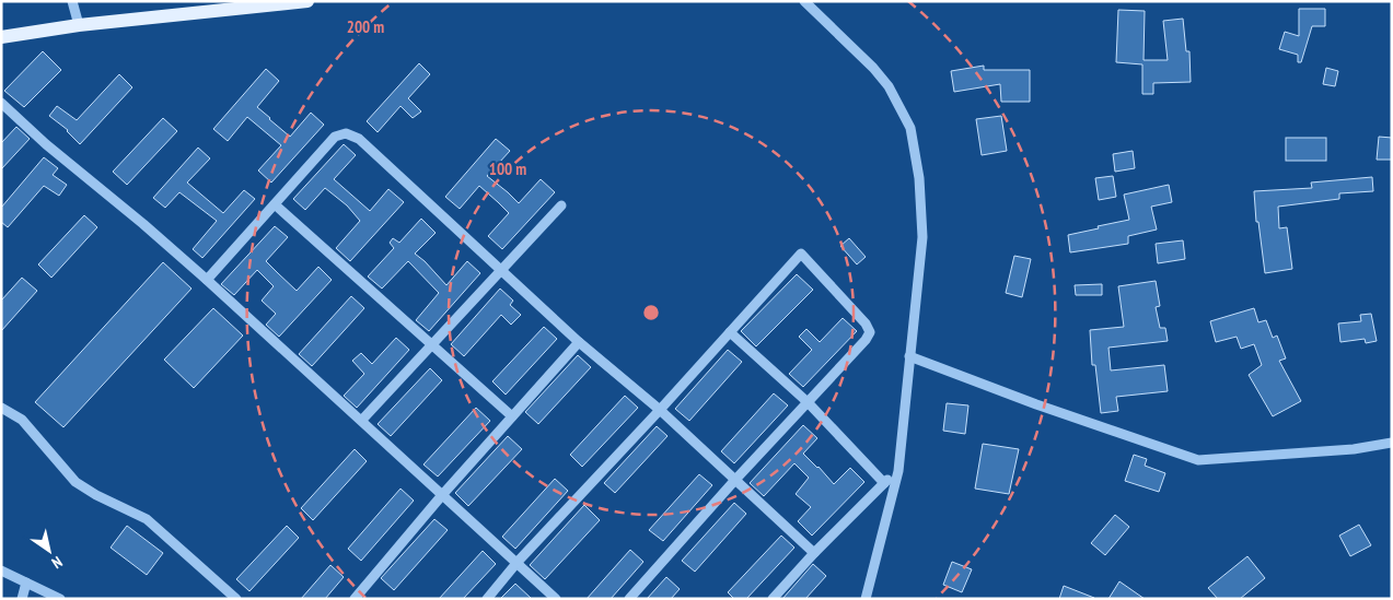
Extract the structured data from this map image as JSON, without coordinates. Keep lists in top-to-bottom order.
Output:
{
  "north": "bottom right",
  "rings": ["200 m", "100 m"]
}
